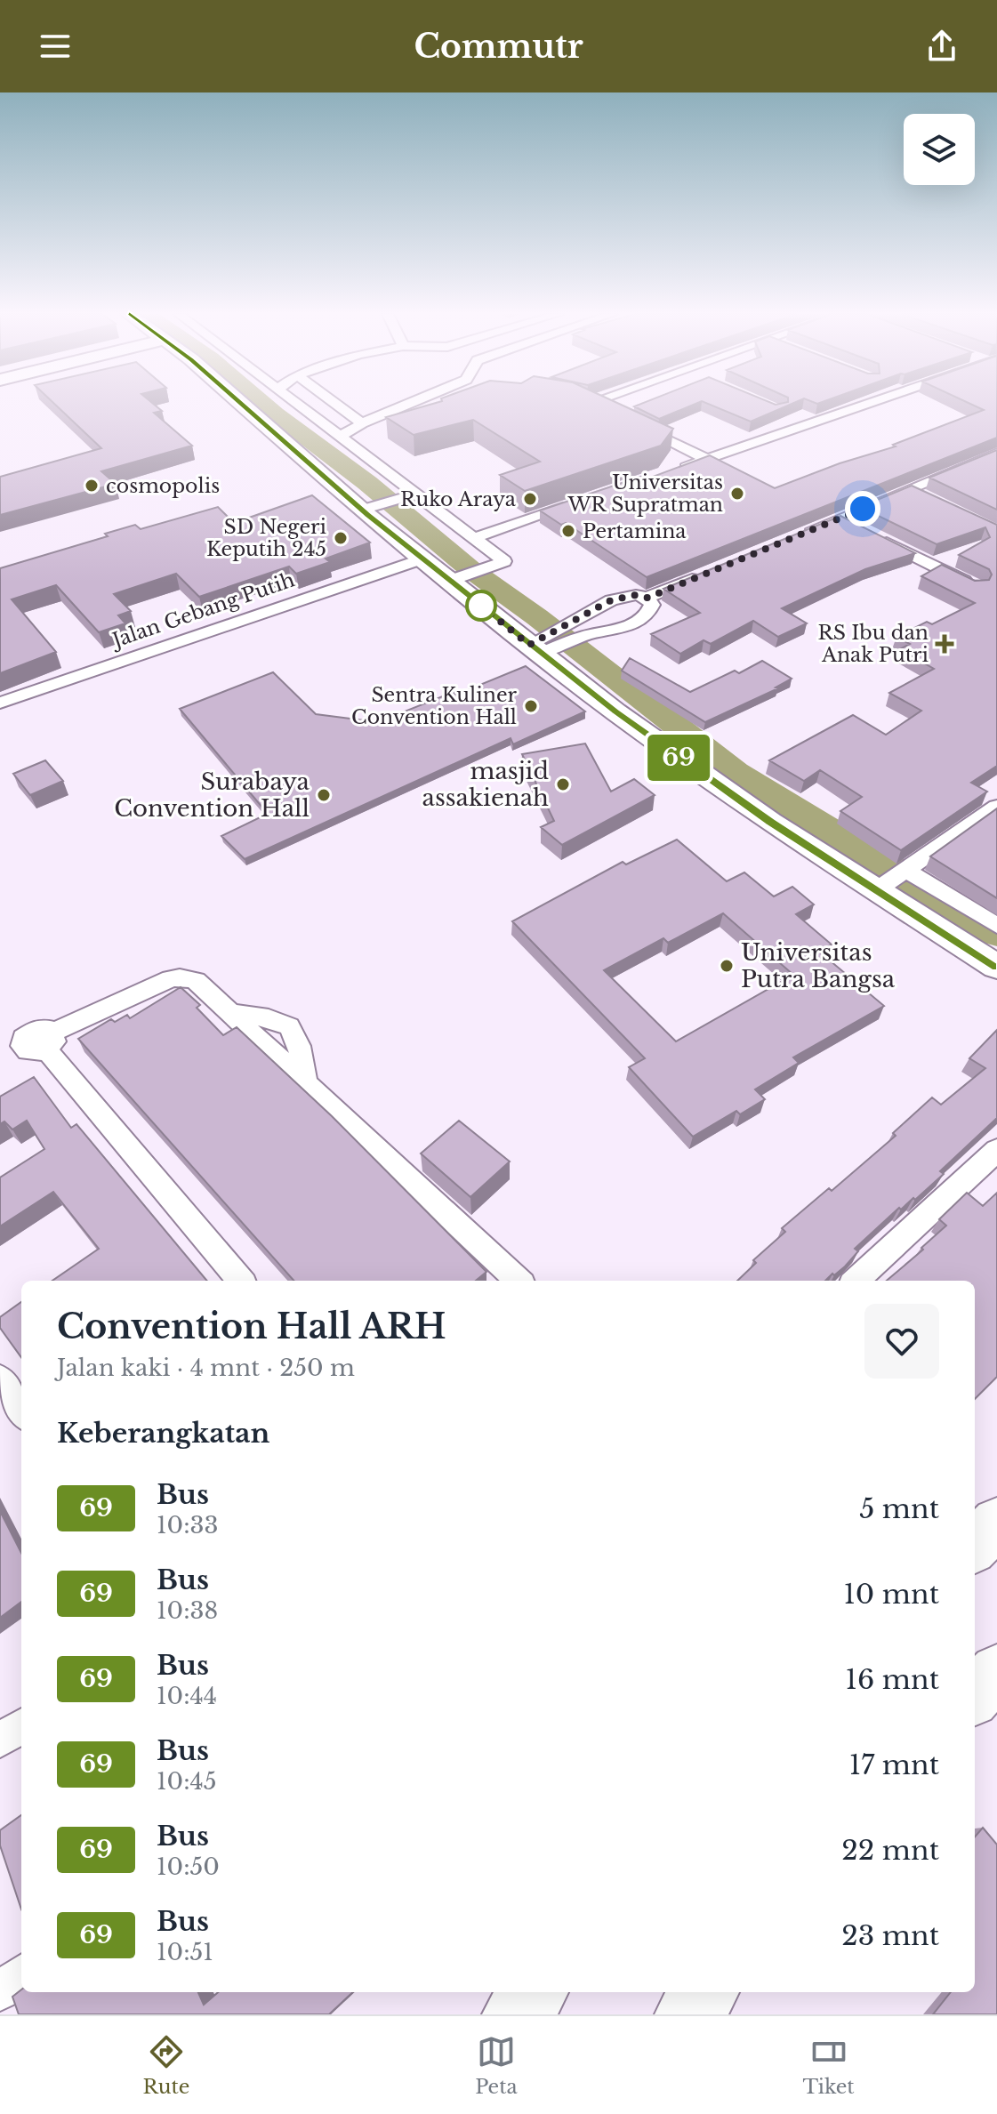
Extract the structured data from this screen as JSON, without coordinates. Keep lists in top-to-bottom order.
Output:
{
  "streets": {
    "street": ["Jalan Gebang Putih"]
  },
  "places": {
    "other": [
      "cosmopolis",
      "Universitas WR Supratman",
      "Ruko Araya",
      "Pertamina",
      "SD Negeri Keputih 245",
      "Sentra Kuliner Convention Hall",
      "masjid assakienah",
      "Surabaya Convention Hall",
      "Universitas Putra Bangsa"
    ],
    "health": ["RS Ibu dan Anak Putri"]
  },
  "lines": ["bus line 69"],
  "page": {
    "header": "Commutr",
    "on_map": "69",
    "heading": [
      ["Convention Hall ARH", "Jalan kaki · 4 mnt · 250 m"],
      "Keberangkatan"
    ],
    "list": [
      {
        "mark": "69",
        "name": "Bus",
        "note": "10:33",
        "value": "5 mnt"
      },
      {
        "mark": "69",
        "name": "Bus",
        "note": "10:38",
        "value": "10 mnt"
      },
      {
        "mark": "69",
        "name": "Bus",
        "note": "10:44",
        "value": "16 mnt"
      },
      {
        "mark": "69",
        "name": "Bus",
        "note": "10:45",
        "value": "17 mnt"
      },
      {
        "mark": "69",
        "name": "Bus",
        "note": "10:50",
        "value": "22 mnt"
      },
      {
        "mark": "69",
        "name": "Bus",
        "note": "10:51",
        "value": "23 mnt"
      }
    ],
    "tabs": ["Rute", "Peta", "Tiket"]
  }
}
